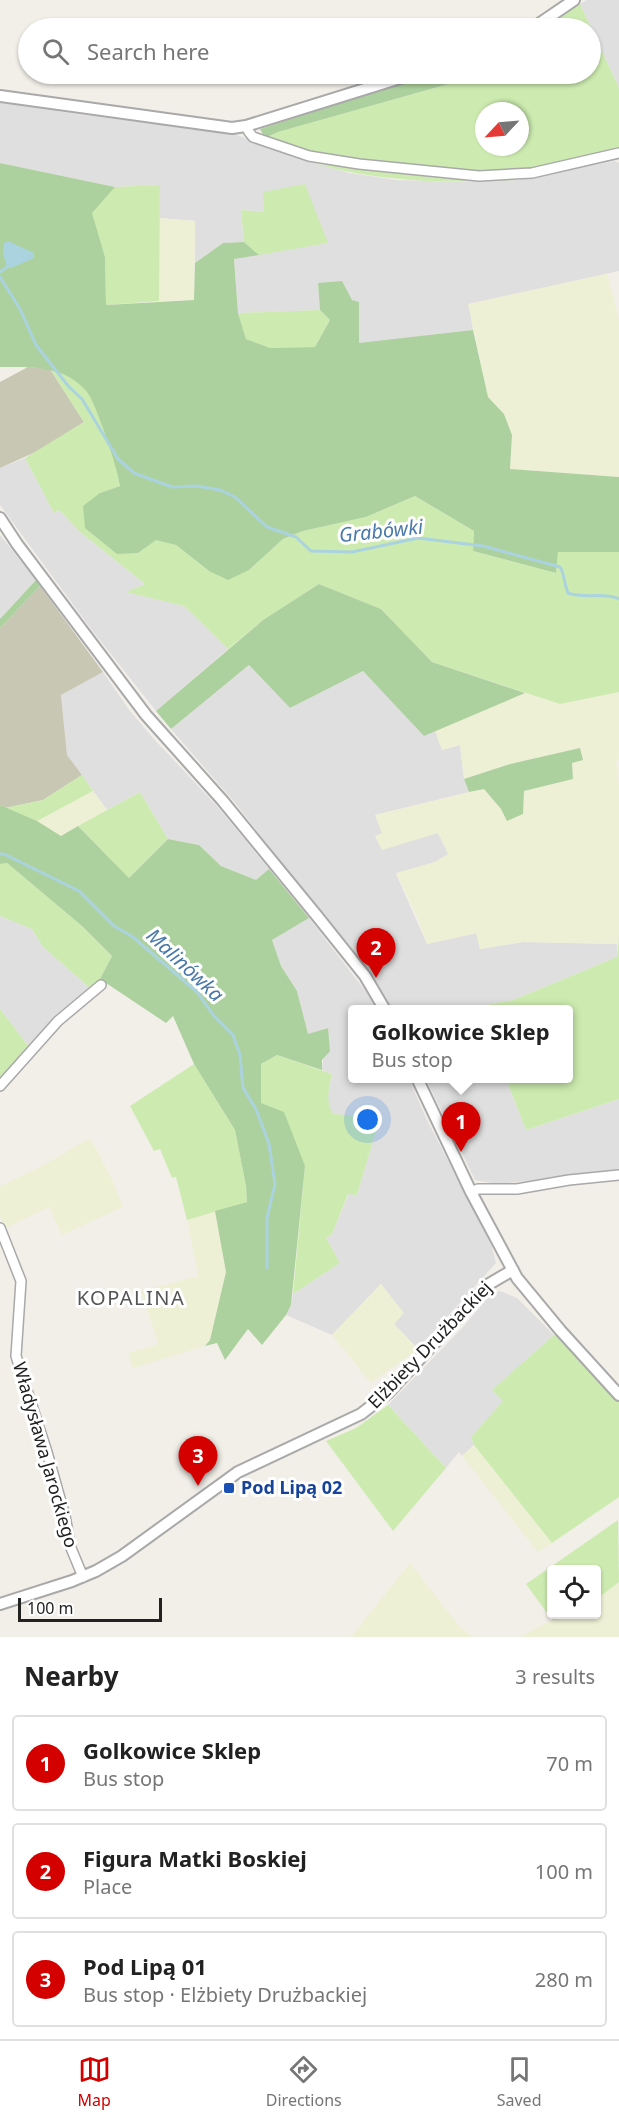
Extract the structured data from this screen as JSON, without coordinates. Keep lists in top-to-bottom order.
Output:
{
  "streets": {
    "street": ["Elżbiety Drużbackiej", "Władysława Jarockiego"]
  },
  "crossings": [
    ["Elżbiety Drużbackiej", "Władysława Jarockiego"]
  ],
  "districts": ["KOPALINA"],
  "water": ["Grabówki", "Malinówka"],
  "places": {
    "transit": ["Pod Lipą 02"]
  },
  "scale_bar": "100 m",
  "north": "bottom left",
  "page": {
    "search": "Search here",
    "pins": ["2", "1", "3"],
    "popup": ["Golkowice Sklep", "Bus stop"],
    "scale": "100 m",
    "heading": ["Nearby", "3 results"],
    "list": [
      {
        "mark": "1",
        "name": "Golkowice Sklep",
        "note": "Bus stop",
        "value": "70 m"
      },
      {
        "mark": "2",
        "name": "Figura Matki Boskiej",
        "note": "Place",
        "value": "100 m"
      },
      {
        "mark": "3",
        "name": "Pod Lipą 01",
        "note": "Bus stop · Elżbiety Drużbackiej",
        "value": "280 m"
      }
    ],
    "nav": ["Map", "Directions", "Saved"]
  }
}
